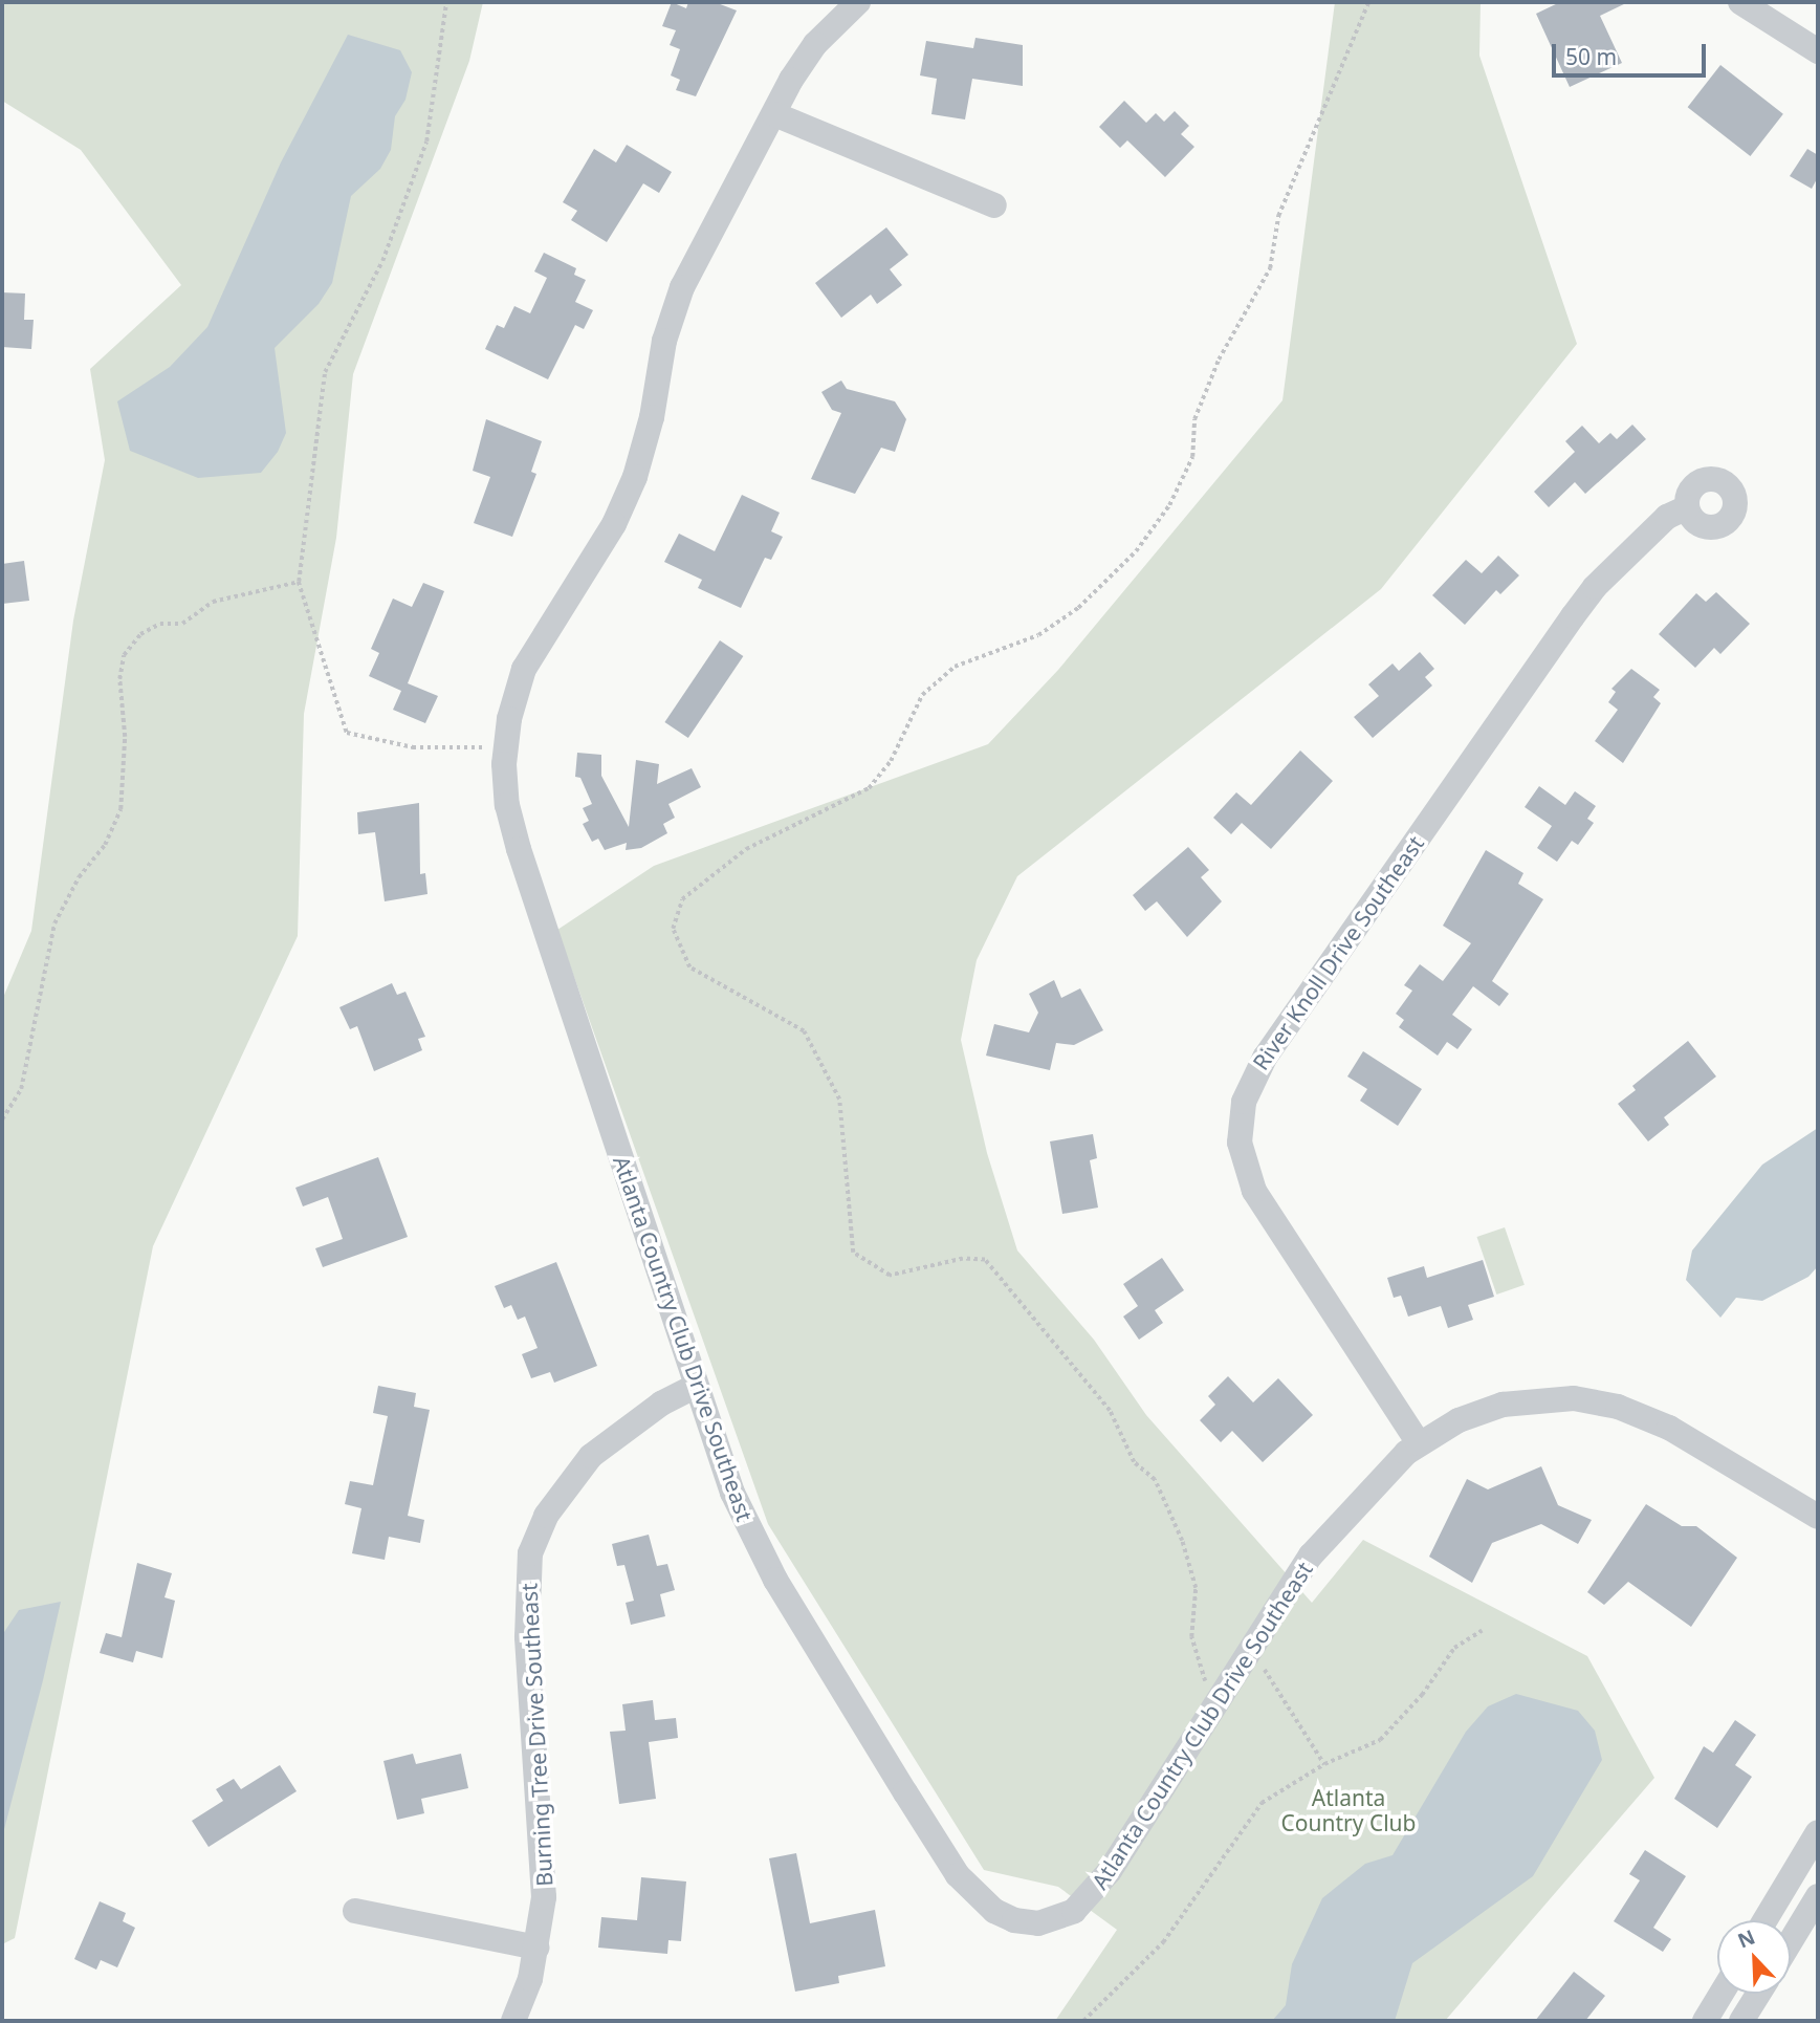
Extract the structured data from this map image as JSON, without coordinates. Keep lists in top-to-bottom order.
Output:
{
  "streets": {
    "street": ["River Knoll Drive Southeast", "Atlanta Country Club Drive Southeast", "Burning Tree Drive Southeast"]
  },
  "crossings": [
    ["River Knoll Drive Southeast", "Atlanta Country Club Drive Southeast"],
    ["Atlanta Country Club Drive Southeast", "Burning Tree Drive Southeast"]
  ],
  "parks": ["Atlanta Country Club"],
  "scale_bar": "50 m",
  "north": "top left"
}
